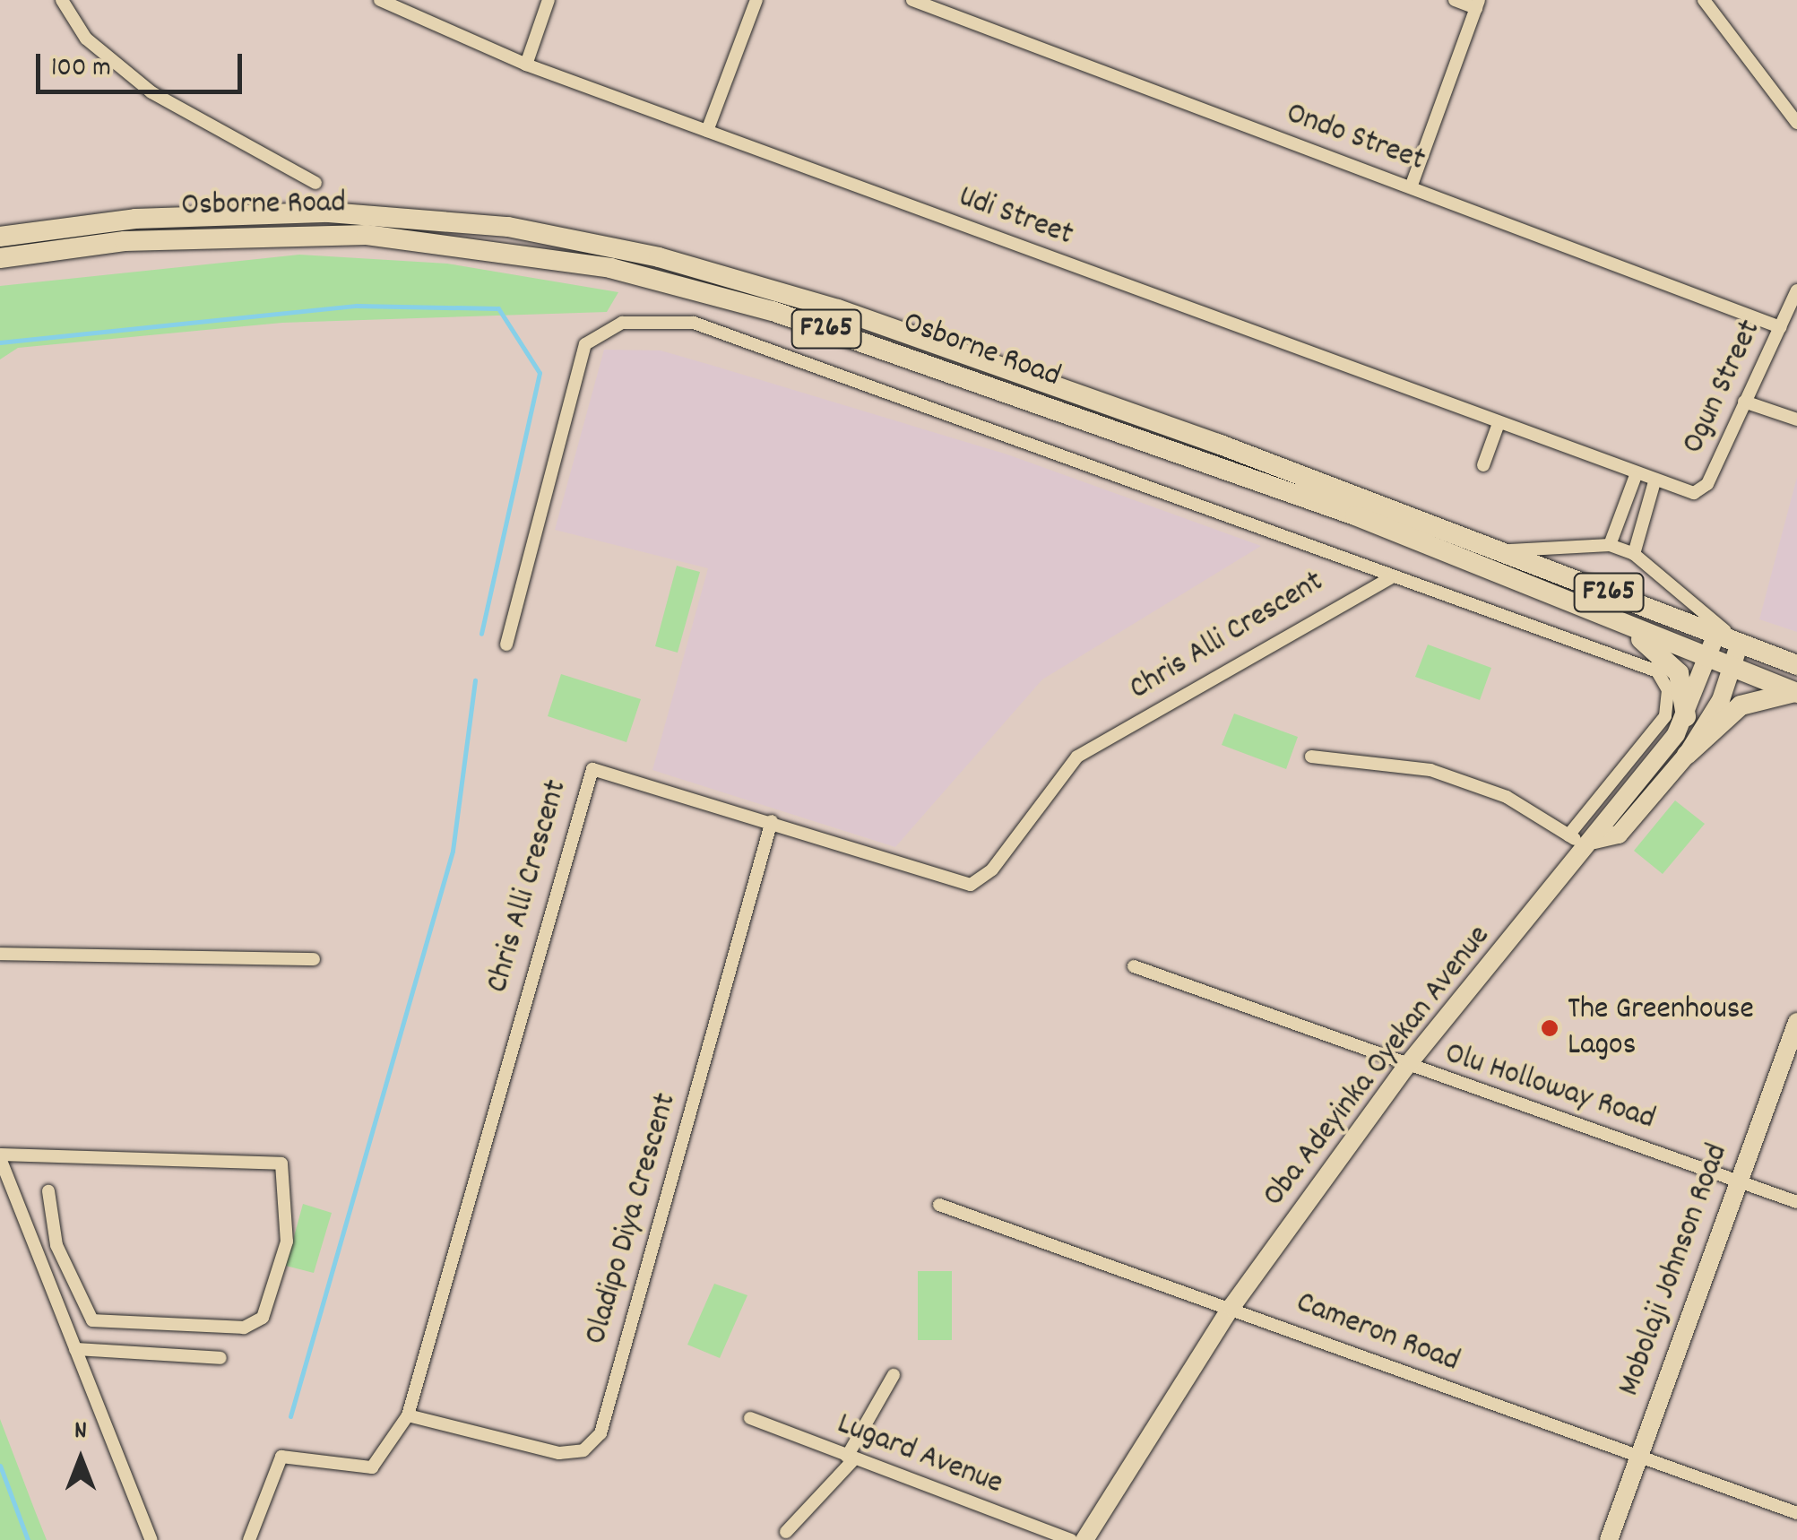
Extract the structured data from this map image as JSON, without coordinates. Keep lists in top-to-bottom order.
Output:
{
  "streets": {
    "main road": [
      "Osborne Road",
      "F265",
      "Oba Adeyinka Oyekan Avenue",
      "Mobolaji Johnson Road"
    ],
    "street": [
      "Ondo Street",
      "Udi Street",
      "Ogun Street",
      "Chris Alli Crescent",
      "Olu Holloway Road",
      "Oladipo Diya Crescent",
      "Cameron Road",
      "Lugard Avenue"
    ]
  },
  "crossings": [
    ["Ondo Street", "Ogun Street"],
    ["Osborne Road", "Oba Adeyinka Oyekan Avenue"],
    ["Udi Street", "Ogun Street"],
    ["Chris Alli Crescent", "Oladipo Diya Crescent"],
    ["Oba Adeyinka Oyekan Avenue", "Olu Holloway Road"],
    ["Oba Adeyinka Oyekan Avenue", "Cameron Road"],
    ["Olu Holloway Road", "Mobolaji Johnson Road"],
    ["Mobolaji Johnson Road", "Cameron Road"]
  ],
  "places": ["The Greenhouse Lagos"],
  "scale_bar": "100 m",
  "north": "top"
}
